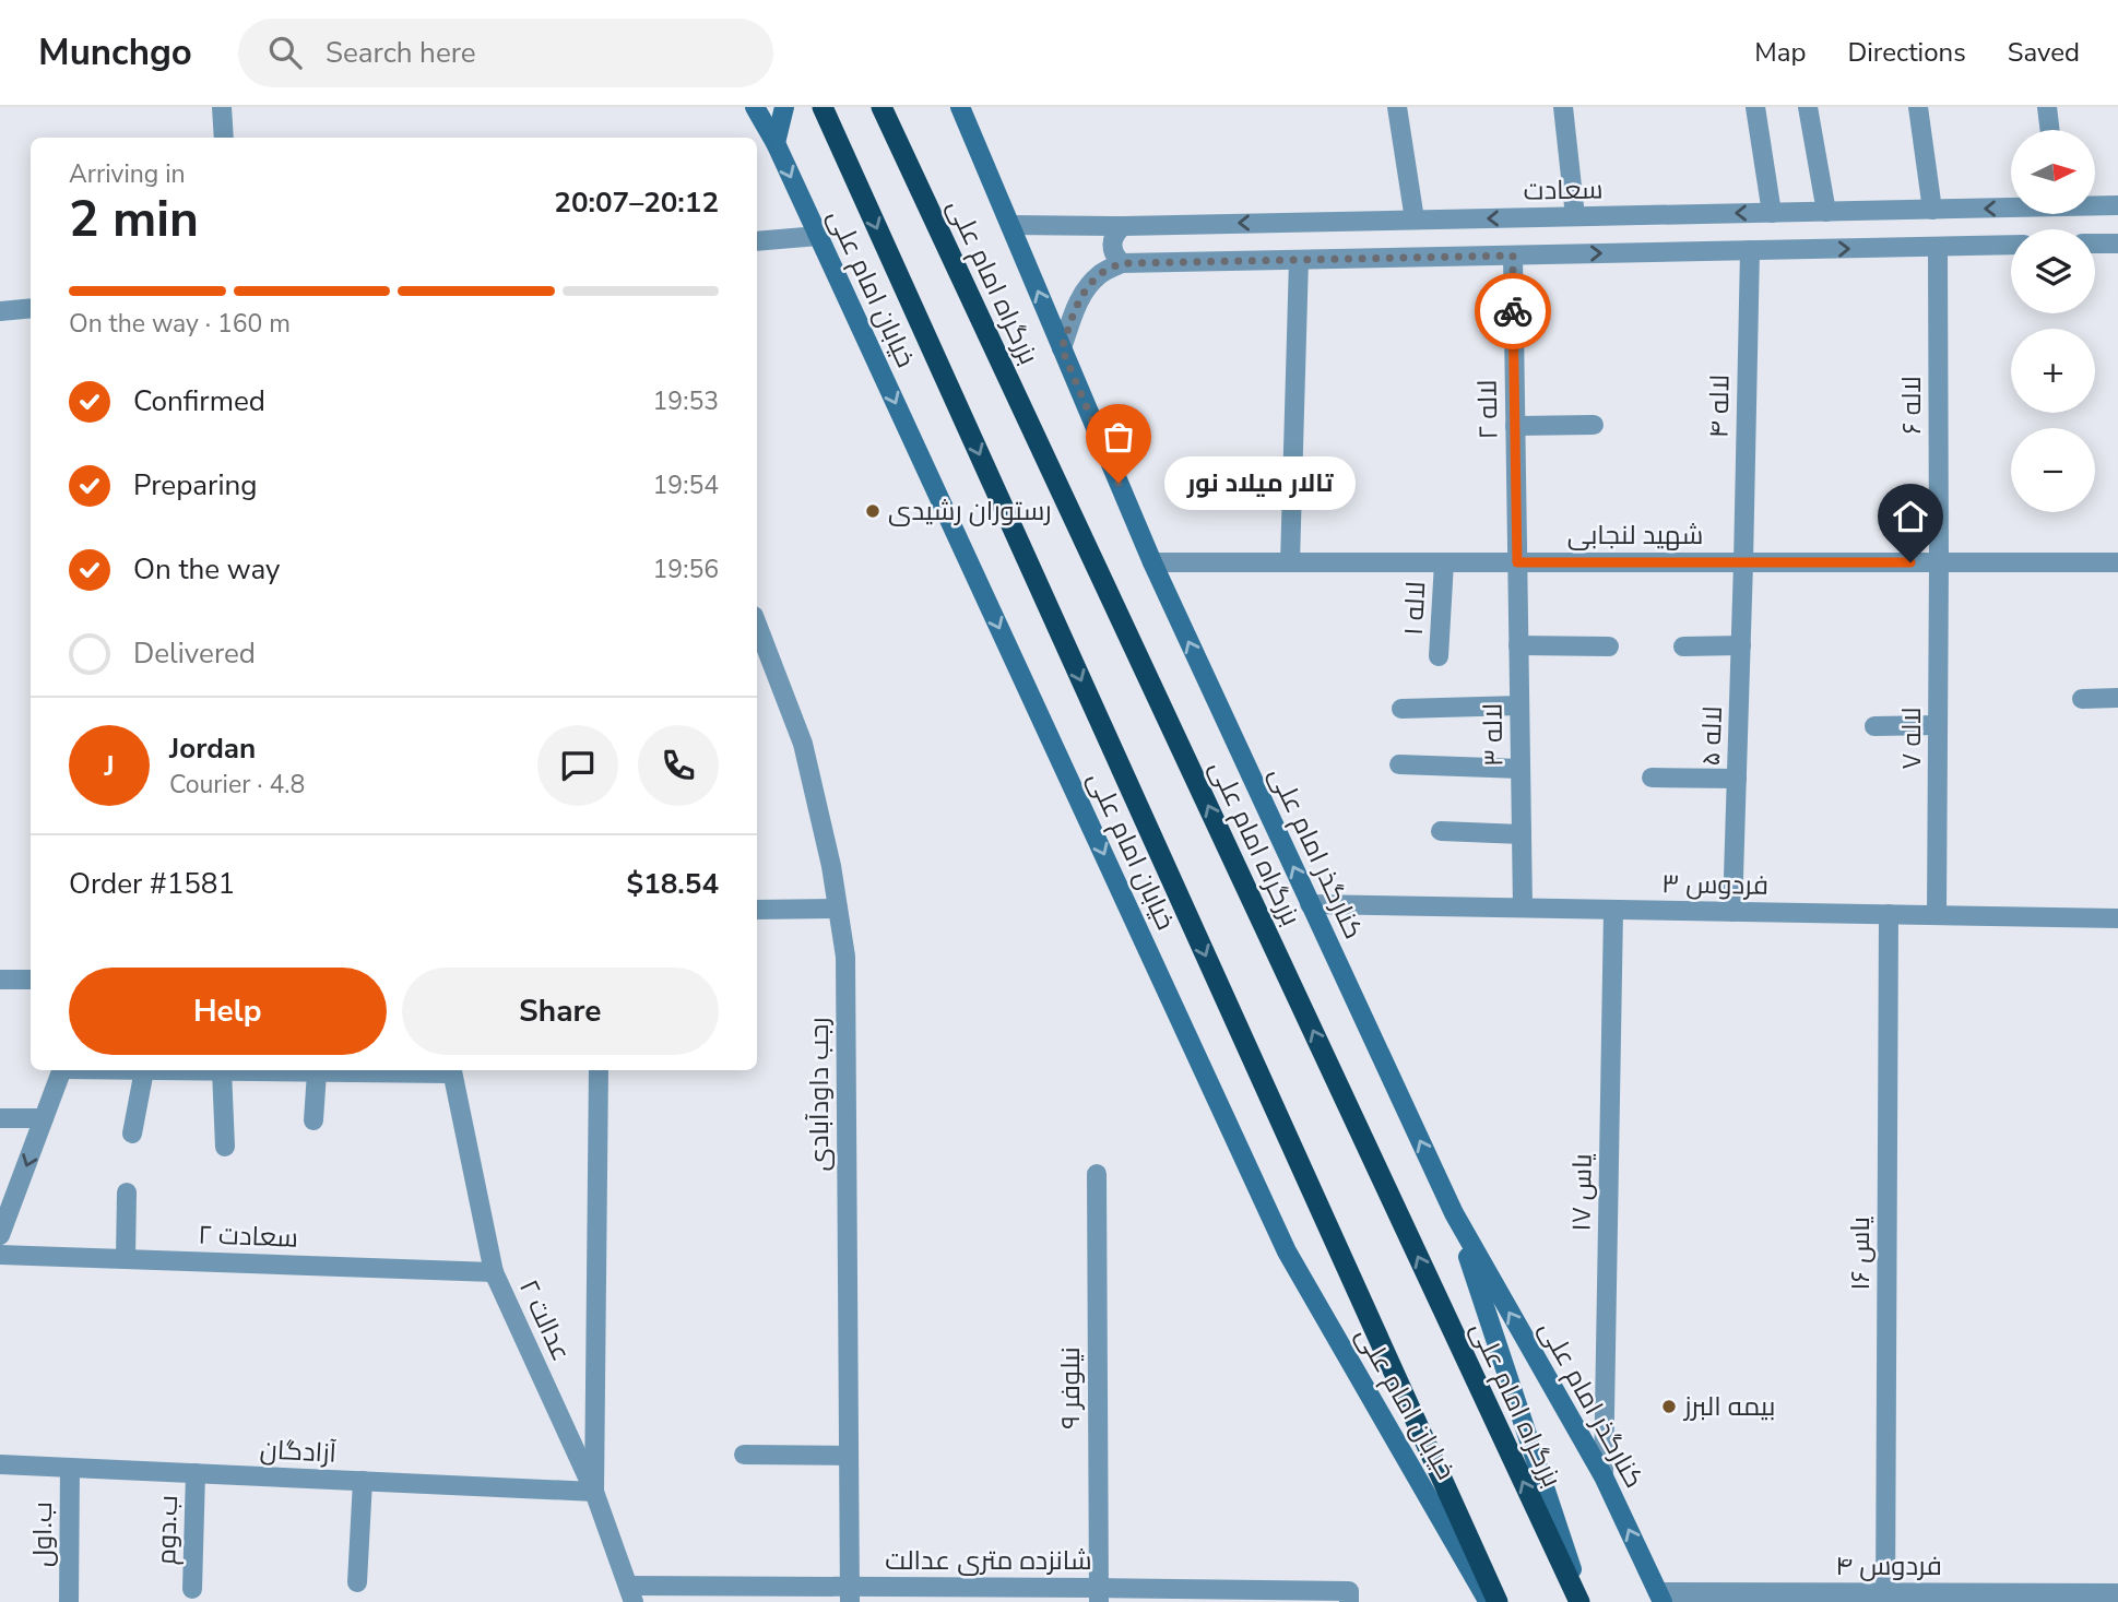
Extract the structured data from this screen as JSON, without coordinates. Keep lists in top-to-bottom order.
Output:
{
  "streets": {
    "highway": ["بزرگراه امام علی"],
    "main road": ["خیابان امام علی", "کنارگذر امام علی"],
    "street": [
      "سعادت",
      "لاله ۶",
      "لاله ۴",
      "لاله ۲",
      "شهید لنجابی",
      "لاله ۱",
      "لاله ۳",
      "لاله ۵",
      "لاله ۷",
      "فردوس ۳",
      "رجب داودآبادی",
      "یاس ۱۷",
      "سعادت ۲",
      "یاس ۱۶",
      "عدالت ۲",
      "نیلوفر ۹",
      "آزادگان",
      "ب.دوم",
      "ب.اول",
      "شانزده متری عدالت",
      "فردوس ۴"
    ]
  },
  "crossings": [
    ["سعادت", "کنارگذر امام علی"],
    ["لاله ۶", "شهید لنجابی"],
    ["لاله ۶", "لاله ۷"],
    ["لاله ۴", "شهید لنجابی"],
    ["لاله ۴", "لاله ۵"],
    ["لاله ۲", "شهید لنجابی"],
    ["لاله ۲", "لاله ۳"],
    ["شهید لنجابی", "لاله ۱"],
    ["شهید لنجابی", "لاله ۳"],
    ["شهید لنجابی", "لاله ۵"],
    ["شهید لنجابی", "لاله ۷"],
    ["شهید لنجابی", "کنارگذر امام علی"],
    ["لاله ۳", "فردوس ۳"],
    ["لاله ۵", "فردوس ۳"],
    ["لاله ۷", "فردوس ۳"],
    ["کنارگذر امام علی", "فردوس ۳"],
    ["کنارگذر امام علی", "یاس ۱۷"],
    ["کنارگذر امام علی", "فردوس ۴"],
    ["فردوس ۳", "یاس ۱۷"],
    ["فردوس ۳", "یاس ۱۶"],
    ["رجب داودآبادی", "شانزده متری عدالت"],
    ["سعادت ۲", "عدالت ۲"],
    ["یاس ۱۶", "فردوس ۴"],
    ["عدالت ۲", "آزادگان"],
    ["عدالت ۲", "شانزده متری عدالت"],
    ["نیلوفر ۹", "شانزده متری عدالت"],
    ["آزادگان", "ب.دوم"],
    ["آزادگان", "ب.اول"]
  ],
  "one_way": ["خیابان امام علی"],
  "places": ["تالار میلاد نور", "رستوران رشیدی", "بیمه البرز"],
  "north": "right",
  "page": {
    "header": "Munchgo",
    "search": "Search here",
    "nav": ["Map", "Directions", "Saved"],
    "map_buttons": ["+", "−"],
    "heading": ["2 min", "Arriving in", "20:07–20:12"],
    "panel": [
      "Jordan",
      "Courier · 4.8",
      "Order #1581",
      "$18.54"
    ],
    "bar": "On the way · 160 m",
    "list": [
      ["Confirmed", "19:53"],
      ["Preparing", "19:54"],
      ["On the way", "19:56"],
      "Delivered"
    ],
    "bubble": "تالار میلاد نور",
    "round": "J",
    "buttons": ["Help", "Share"]
  }
}
